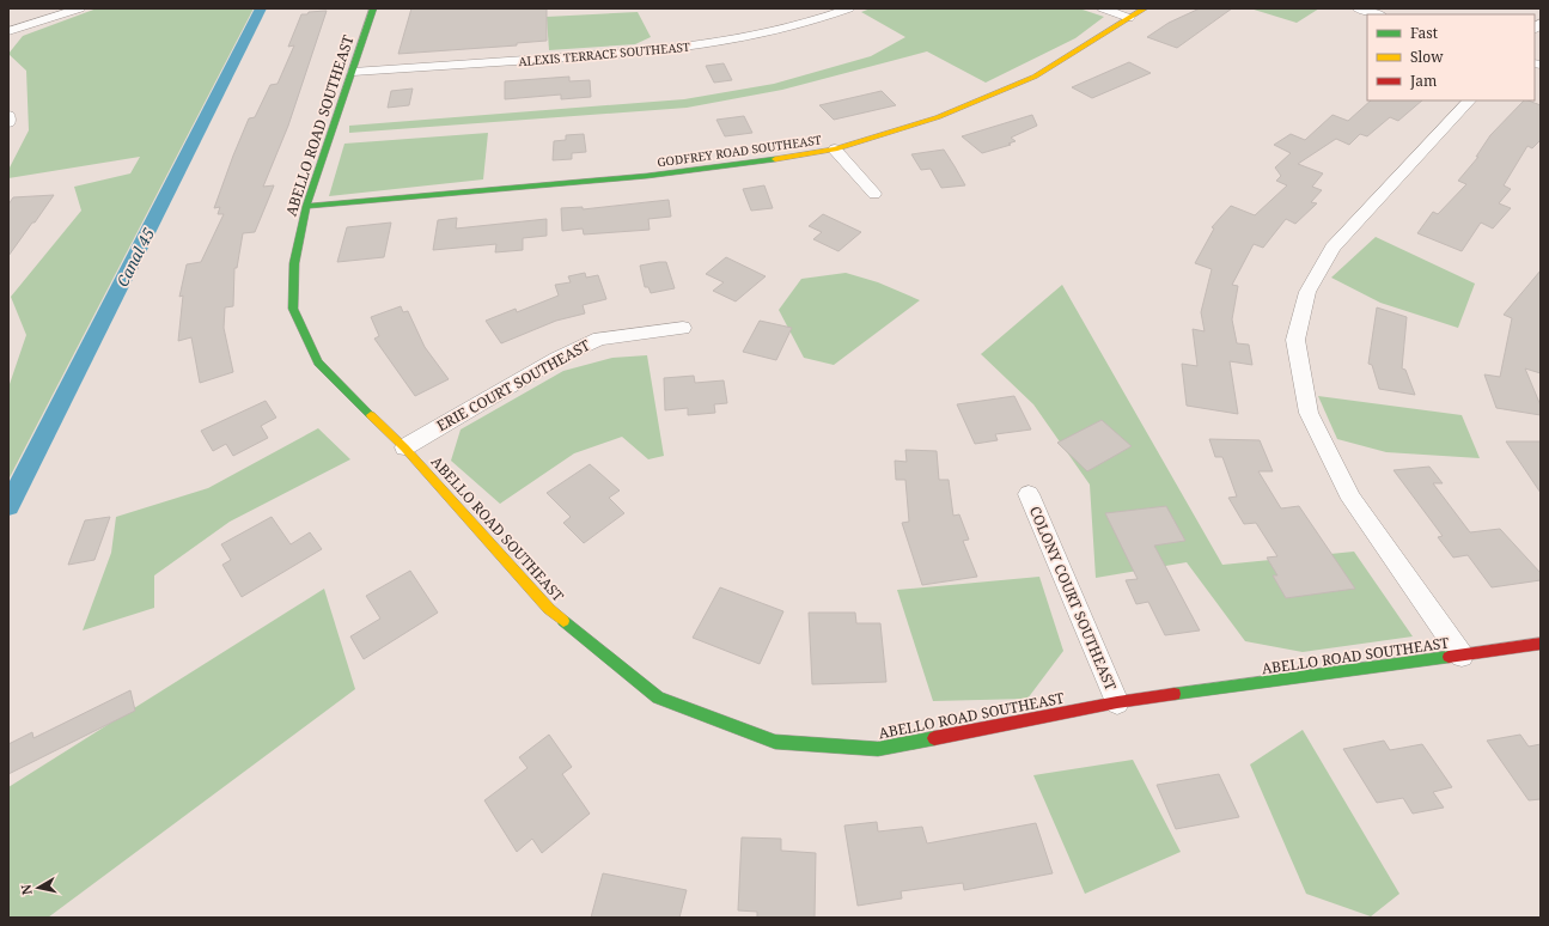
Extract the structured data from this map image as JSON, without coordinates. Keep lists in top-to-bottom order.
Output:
{
  "streets": {
    "street": [
      "ALEXIS TERRACE SOUTHEAST",
      "ABELLO ROAD SOUTHEAST",
      "GODFREY ROAD SOUTHEAST",
      "ERIE COURT SOUTHEAST",
      "COLONY COURT SOUTHEAST"
    ]
  },
  "crossings": [
    ["ALEXIS TERRACE SOUTHEAST", "ABELLO ROAD SOUTHEAST"],
    ["ABELLO ROAD SOUTHEAST", "GODFREY ROAD SOUTHEAST"],
    ["ABELLO ROAD SOUTHEAST", "ERIE COURT SOUTHEAST"],
    ["ABELLO ROAD SOUTHEAST", "COLONY COURT SOUTHEAST"]
  ],
  "water": ["Canal 45"],
  "legend": ["Fast", "Slow", "Jam"],
  "north": "left"
}
